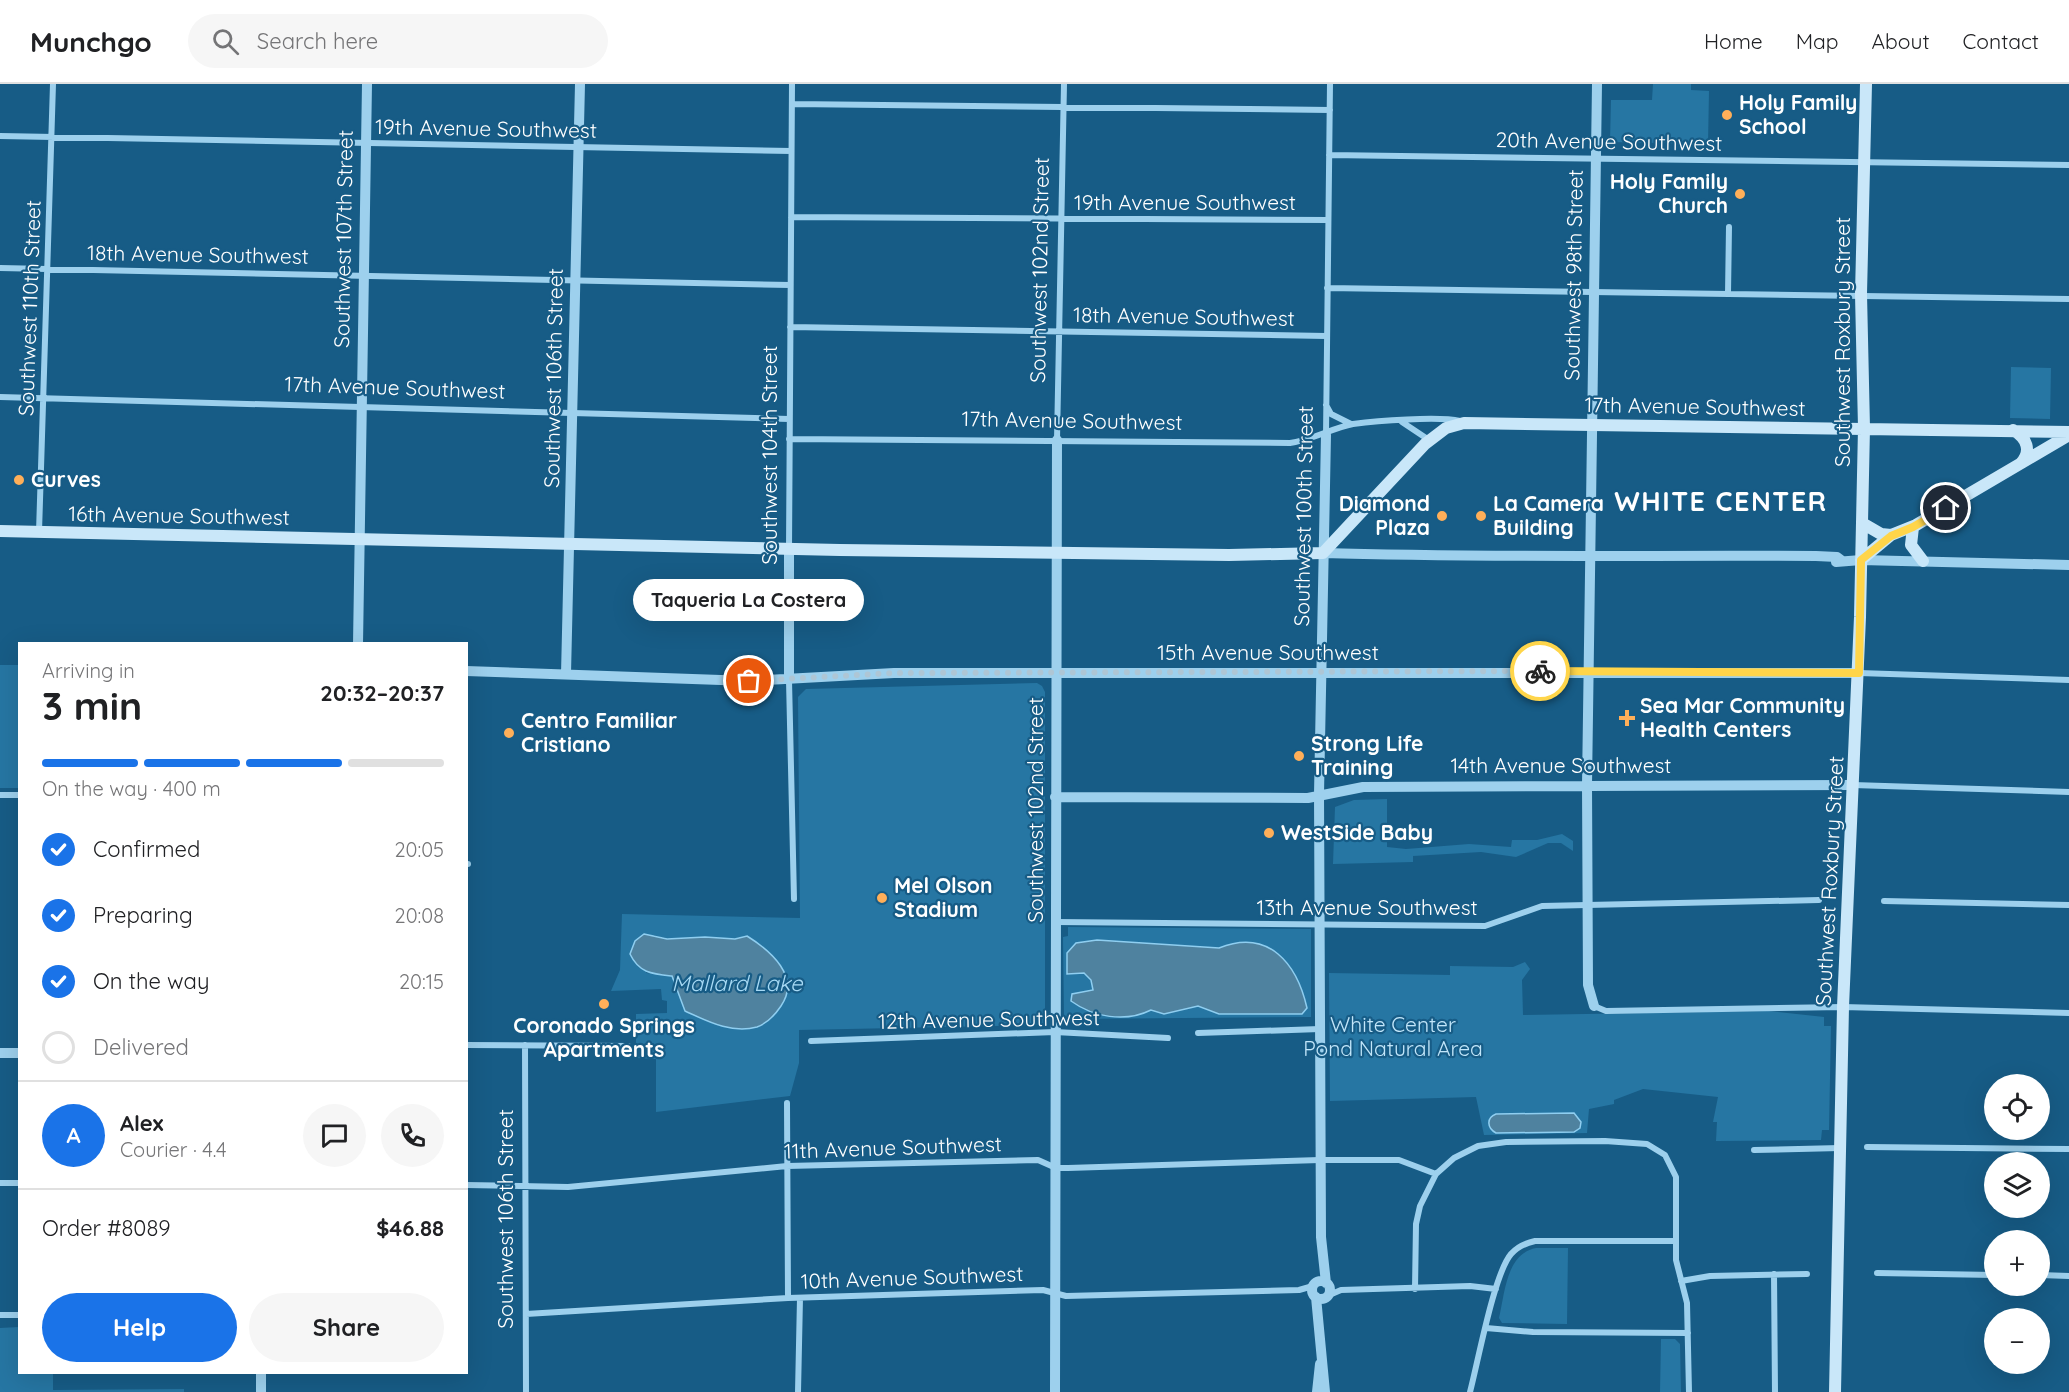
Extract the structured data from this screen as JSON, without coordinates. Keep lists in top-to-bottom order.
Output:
{
  "streets": {
    "main road": ["Southwest Roxbury Street", "17th Avenue Southwest", "16th Avenue Southwest"],
    "street": [
      "19th Avenue Southwest",
      "20th Avenue Southwest",
      "Southwest 107th Street",
      "18th Avenue Southwest",
      "Southwest 102nd Street",
      "Southwest 98th Street",
      "Southwest 110th Street",
      "Southwest 106th Street",
      "Southwest 104th Street",
      "Southwest 100th Street",
      "15th Avenue Southwest",
      "14th Avenue Southwest",
      "13th Avenue Southwest",
      "12th Avenue Southwest",
      "11th Avenue Southwest",
      "10th Avenue Southwest"
    ]
  },
  "crossings": [
    ["19th Avenue Southwest", "Southwest 107th Street"],
    ["19th Avenue Southwest", "Southwest 102nd Street"],
    ["19th Avenue Southwest", "Southwest 110th Street"],
    ["19th Avenue Southwest", "Southwest 106th Street"],
    ["19th Avenue Southwest", "Southwest 104th Street"],
    ["19th Avenue Southwest", "Southwest 100th Street"],
    ["20th Avenue Southwest", "Southwest 98th Street"],
    ["20th Avenue Southwest", "Southwest Roxbury Street"],
    ["20th Avenue Southwest", "Southwest 100th Street"],
    ["Southwest 107th Street", "18th Avenue Southwest"],
    ["Southwest 107th Street", "17th Avenue Southwest"],
    ["Southwest 107th Street", "16th Avenue Southwest"],
    ["18th Avenue Southwest", "Southwest 102nd Street"],
    ["18th Avenue Southwest", "Southwest 110th Street"],
    ["18th Avenue Southwest", "Southwest 106th Street"],
    ["18th Avenue Southwest", "Southwest 104th Street"],
    ["18th Avenue Southwest", "Southwest 100th Street"],
    ["Southwest 102nd Street", "17th Avenue Southwest"],
    ["Southwest 102nd Street", "16th Avenue Southwest"],
    ["Southwest 102nd Street", "15th Avenue Southwest"],
    ["Southwest 102nd Street", "14th Avenue Southwest"],
    ["Southwest 102nd Street", "13th Avenue Southwest"],
    ["Southwest 102nd Street", "12th Avenue Southwest"],
    ["Southwest 102nd Street", "11th Avenue Southwest"],
    ["Southwest 102nd Street", "10th Avenue Southwest"],
    ["Southwest 98th Street", "17th Avenue Southwest"],
    ["Southwest 98th Street", "15th Avenue Southwest"],
    ["Southwest 98th Street", "14th Avenue Southwest"],
    ["Southwest 98th Street", "13th Avenue Southwest"],
    ["Southwest 110th Street", "17th Avenue Southwest"],
    ["Southwest 110th Street", "16th Avenue Southwest"],
    ["Southwest Roxbury Street", "17th Avenue Southwest"],
    ["Southwest Roxbury Street", "15th Avenue Southwest"],
    ["Southwest Roxbury Street", "14th Avenue Southwest"],
    ["Southwest 106th Street", "17th Avenue Southwest"],
    ["Southwest 106th Street", "16th Avenue Southwest"],
    ["Southwest 106th Street", "15th Avenue Southwest"],
    ["Southwest 106th Street", "11th Avenue Southwest"],
    ["Southwest 106th Street", "10th Avenue Southwest"],
    ["17th Avenue Southwest", "Southwest 104th Street"],
    ["17th Avenue Southwest", "16th Avenue Southwest"],
    ["17th Avenue Southwest", "Southwest 100th Street"],
    ["Southwest 104th Street", "16th Avenue Southwest"],
    ["Southwest 104th Street", "15th Avenue Southwest"],
    ["16th Avenue Southwest", "Southwest 100th Street"],
    ["Southwest 100th Street", "15th Avenue Southwest"],
    ["Southwest 100th Street", "14th Avenue Southwest"],
    ["Southwest 100th Street", "13th Avenue Southwest"],
    ["Southwest 100th Street", "11th Avenue Southwest"],
    ["Southwest 100th Street", "10th Avenue Southwest"]
  ],
  "districts": ["WHITE CENTER"],
  "water": ["Mallard Lake"],
  "parks": ["White Center Pond Natural Area"],
  "places": {
    "other": [
      "Holy Family School",
      "Holy Family Church",
      "Curves",
      "Diamond Plaza",
      "La Camera Building",
      "Taqueria La Costera",
      "Centro Familiar Cristiano",
      "Strong Life Training",
      "WestSide Baby",
      "Mel Olson Stadium",
      "Coronado Springs Apartments"
    ],
    "health": ["Sea Mar Community Health Centers"]
  },
  "page": {
    "header": "Munchgo",
    "search": "Search here",
    "nav": [
      "Home",
      "Map",
      "About",
      "Contact"
    ],
    "bubble": "Taqueria La Costera",
    "heading": ["3 min", "Arriving in", "20:32–20:37"],
    "panel": [
      "Alex",
      "Courier · 4.4",
      "Order #8089",
      "$46.88"
    ],
    "bar": "On the way · 400 m",
    "list": [
      ["Confirmed", "20:05"],
      ["Preparing", "20:08"],
      ["On the way", "20:15"],
      "Delivered"
    ],
    "map_buttons": ["+", "−"],
    "round": "A",
    "buttons": ["Help", "Share"]
  }
}
